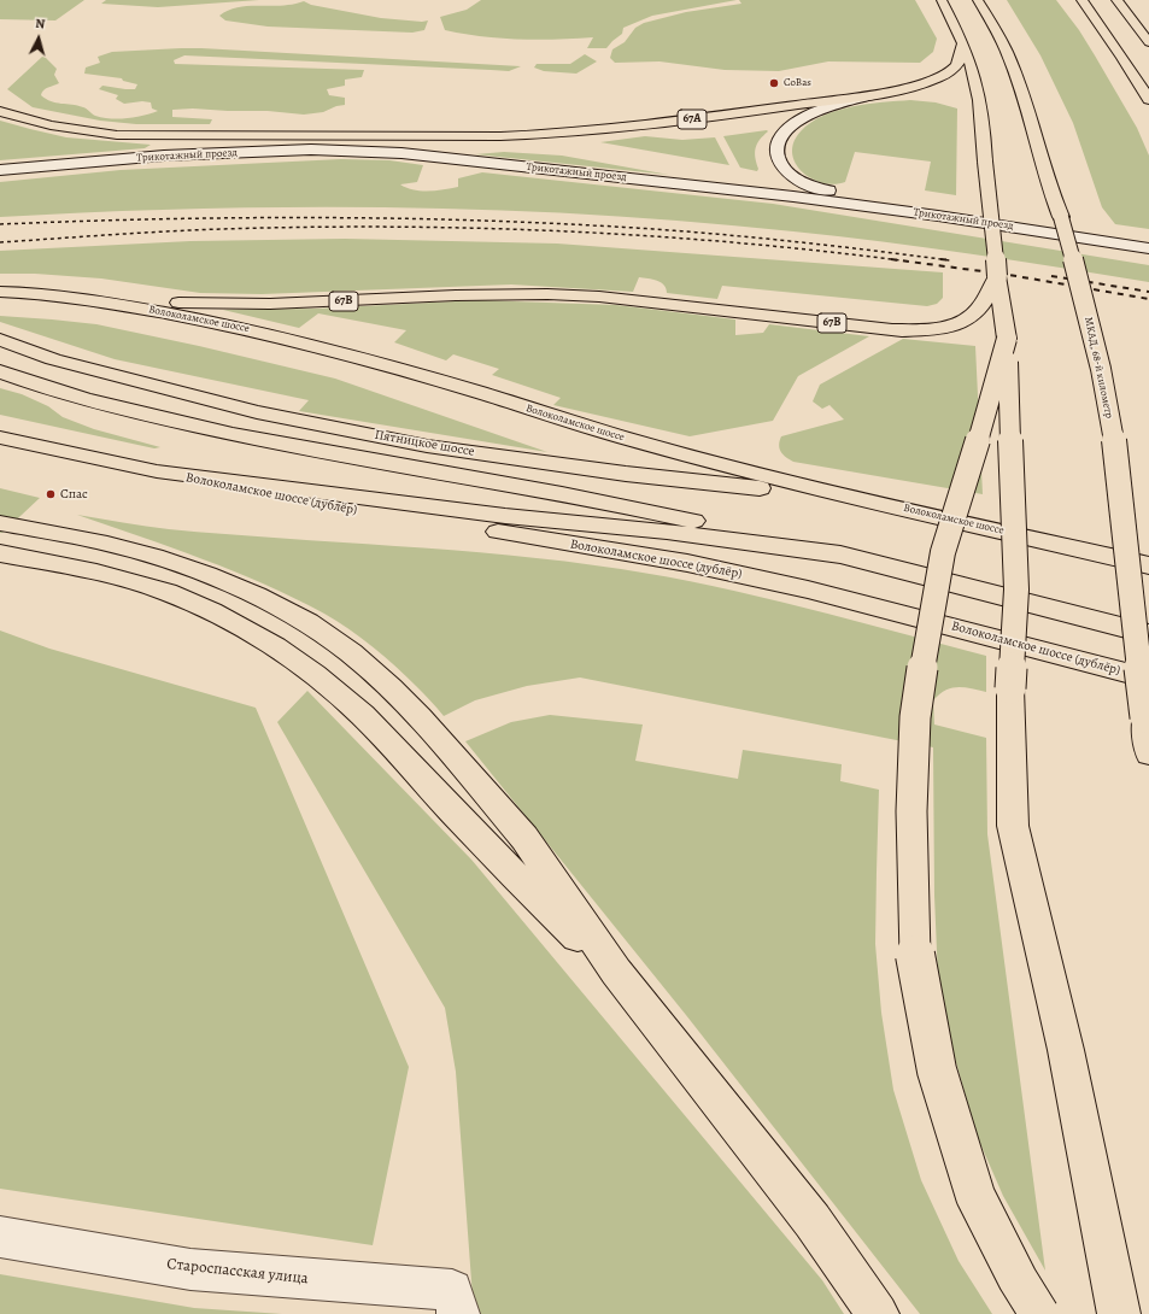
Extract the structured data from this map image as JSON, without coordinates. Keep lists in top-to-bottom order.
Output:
{
  "streets": {
    "main road": [
      "67A",
      "Трикотажный проезд",
      "67B",
      "Волоколамское шоссе",
      "МКАД, 68-й километр",
      "Пятницкое шоссе",
      "Волоколамское шоссе (дублёр)",
      "Староспасская улица"
    ]
  },
  "crossings": [
    ["67B", "Волоколамское шоссе"],
    ["Волоколамское шоссе", "Пятницкое шоссе"]
  ],
  "places": ["CoBas", "Спас"],
  "north": "top"
}
